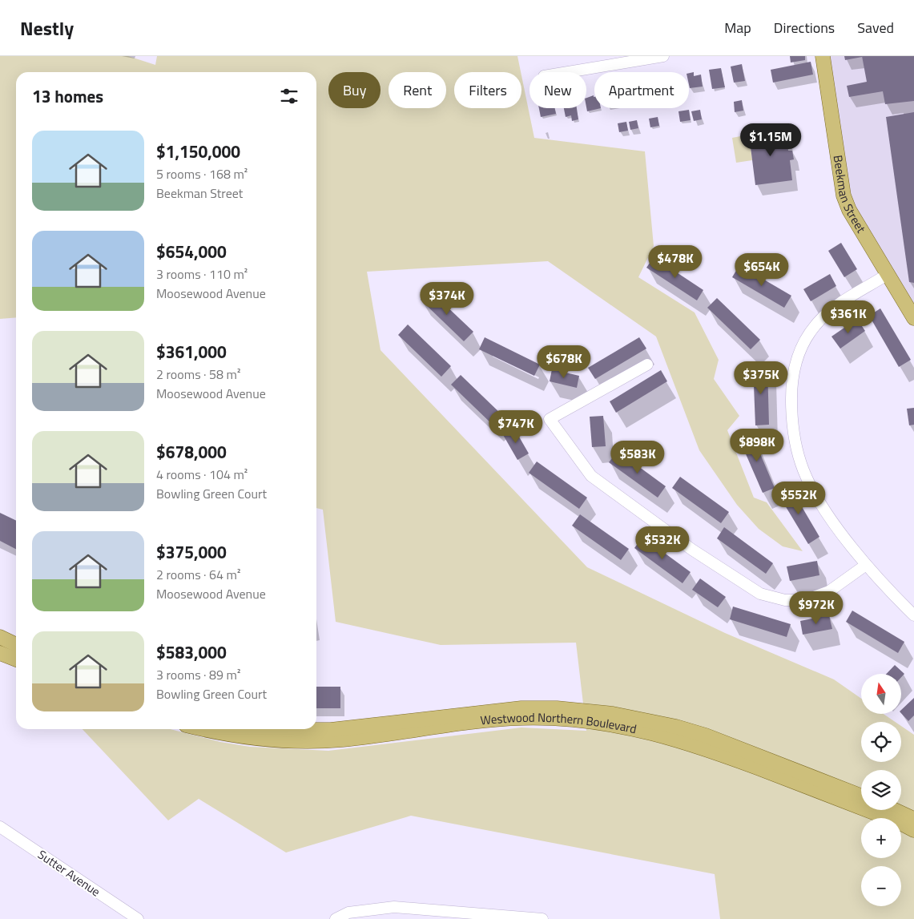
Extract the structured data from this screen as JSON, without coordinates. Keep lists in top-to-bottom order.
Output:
{
  "streets": {
    "main road": ["Beekman Street", "Westwood Northern Boulevard"],
    "street": ["Sutter Avenue"]
  },
  "north": "top",
  "page": {
    "header": "Nestly",
    "nav": ["Map", "Directions", "Saved"],
    "chip": [
      "Buy",
      "Rent",
      "Filters",
      "New",
      "Apartment"
    ],
    "heading": "13 homes",
    "list": [
      {
        "name": "$1,150,000",
        "note": "5 rooms · 168 m² · Beekman Street"
      },
      {
        "name": "$654,000",
        "note": "3 rooms · 110 m² · Moosewood Avenue"
      },
      {
        "name": "$361,000",
        "note": "2 rooms · 58 m² · Moosewood Avenue"
      },
      {
        "name": "$678,000",
        "note": "4 rooms · 104 m² · Bowling Green Court"
      },
      {
        "name": "$375,000",
        "note": "2 rooms · 64 m² · Moosewood Avenue"
      },
      {
        "name": "$583,000",
        "note": "3 rooms · 89 m² · Bowling Green Court"
      }
    ],
    "price": [
      "$1.15M",
      "$478K",
      "$654K",
      "$374K",
      "$361K",
      "$678K",
      "$375K",
      "$747K",
      "$898K",
      "$583K",
      "$552K",
      "$532K",
      "$972K"
    ],
    "map_buttons": ["+", "−"]
  }
}
